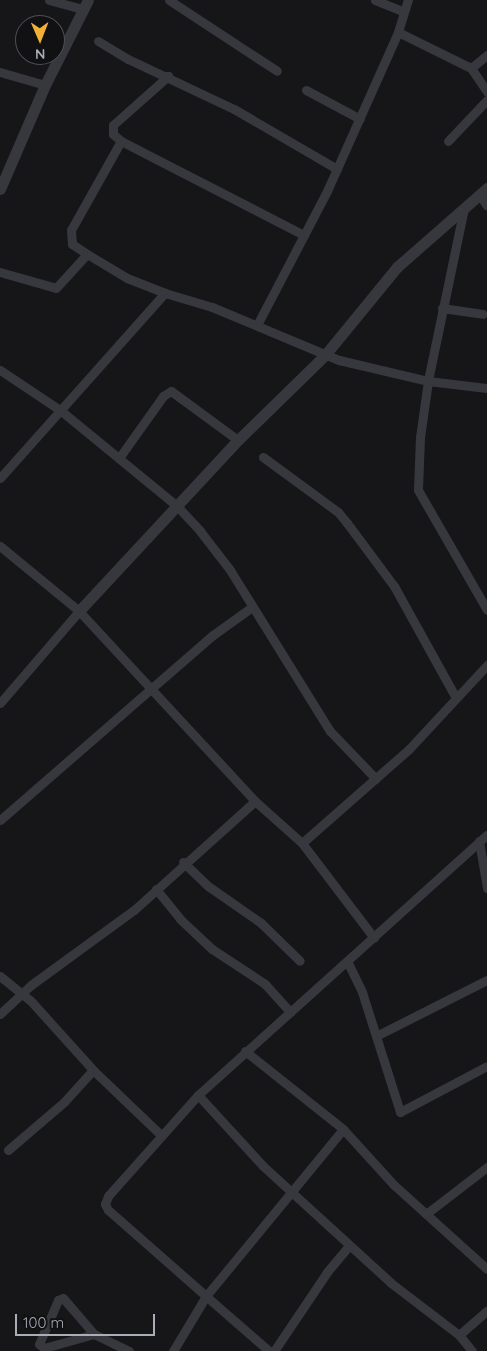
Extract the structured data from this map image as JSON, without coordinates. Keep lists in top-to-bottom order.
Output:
{
  "scale_bar": "100 m",
  "north": "bottom"
}
